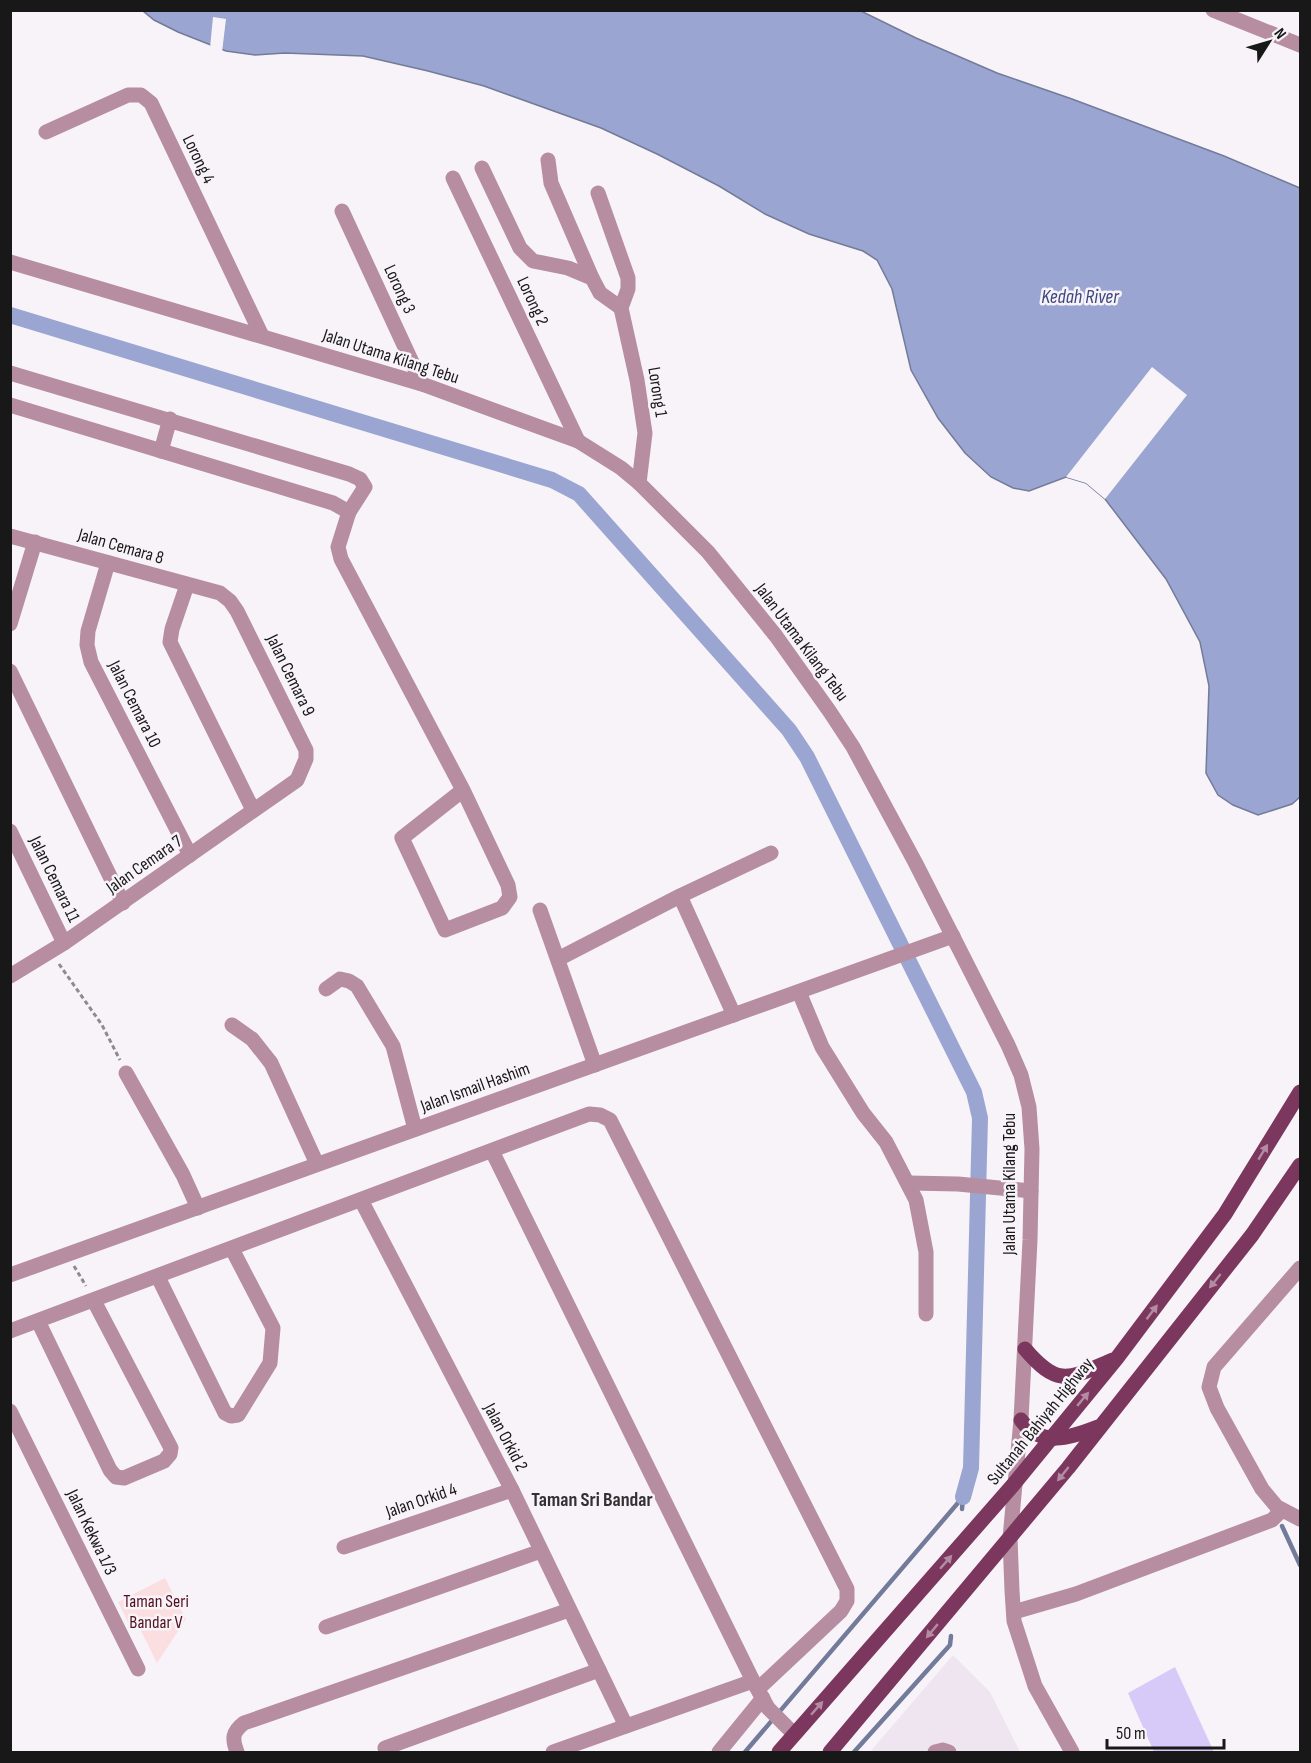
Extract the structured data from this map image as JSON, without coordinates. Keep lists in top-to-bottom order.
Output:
{
  "streets": {
    "main road": ["Sultanah Bahiyah Highway"],
    "street": [
      "Lorong 4",
      "Lorong 3",
      "Lorong 2",
      "Jalan Utama Kilang Tebu",
      "Lorong 1",
      "Jalan Cemara 8",
      "Jalan Cemara 9",
      "Jalan Cemara 10",
      "Jalan Cemara 7",
      "Jalan Cemara 11",
      "Jalan Ismail Hashim",
      "Jalan Orkid 2",
      "Jalan Orkid 4",
      "Jalan Kekwa 1/3"
    ]
  },
  "crossings": [
    ["Lorong 4", "Jalan Utama Kilang Tebu"],
    ["Lorong 3", "Jalan Utama Kilang Tebu"],
    ["Lorong 2", "Jalan Utama Kilang Tebu"],
    ["Jalan Utama Kilang Tebu", "Lorong 1"],
    ["Jalan Utama Kilang Tebu", "Jalan Ismail Hashim"],
    ["Jalan Utama Kilang Tebu", "Sultanah Bahiyah Highway"],
    ["Jalan Cemara 8", "Jalan Cemara 9"],
    ["Jalan Cemara 8", "Jalan Cemara 10"],
    ["Jalan Cemara 9", "Jalan Cemara 7"],
    ["Jalan Cemara 10", "Jalan Cemara 7"],
    ["Jalan Cemara 7", "Jalan Cemara 11"],
    ["Jalan Orkid 2", "Jalan Orkid 4"]
  ],
  "districts": ["Taman Sri Bandar"],
  "water": ["Kedah River"],
  "parks": ["Taman Seri Bandar V"],
  "scale_bar": "50 m",
  "north": "top right"
}
